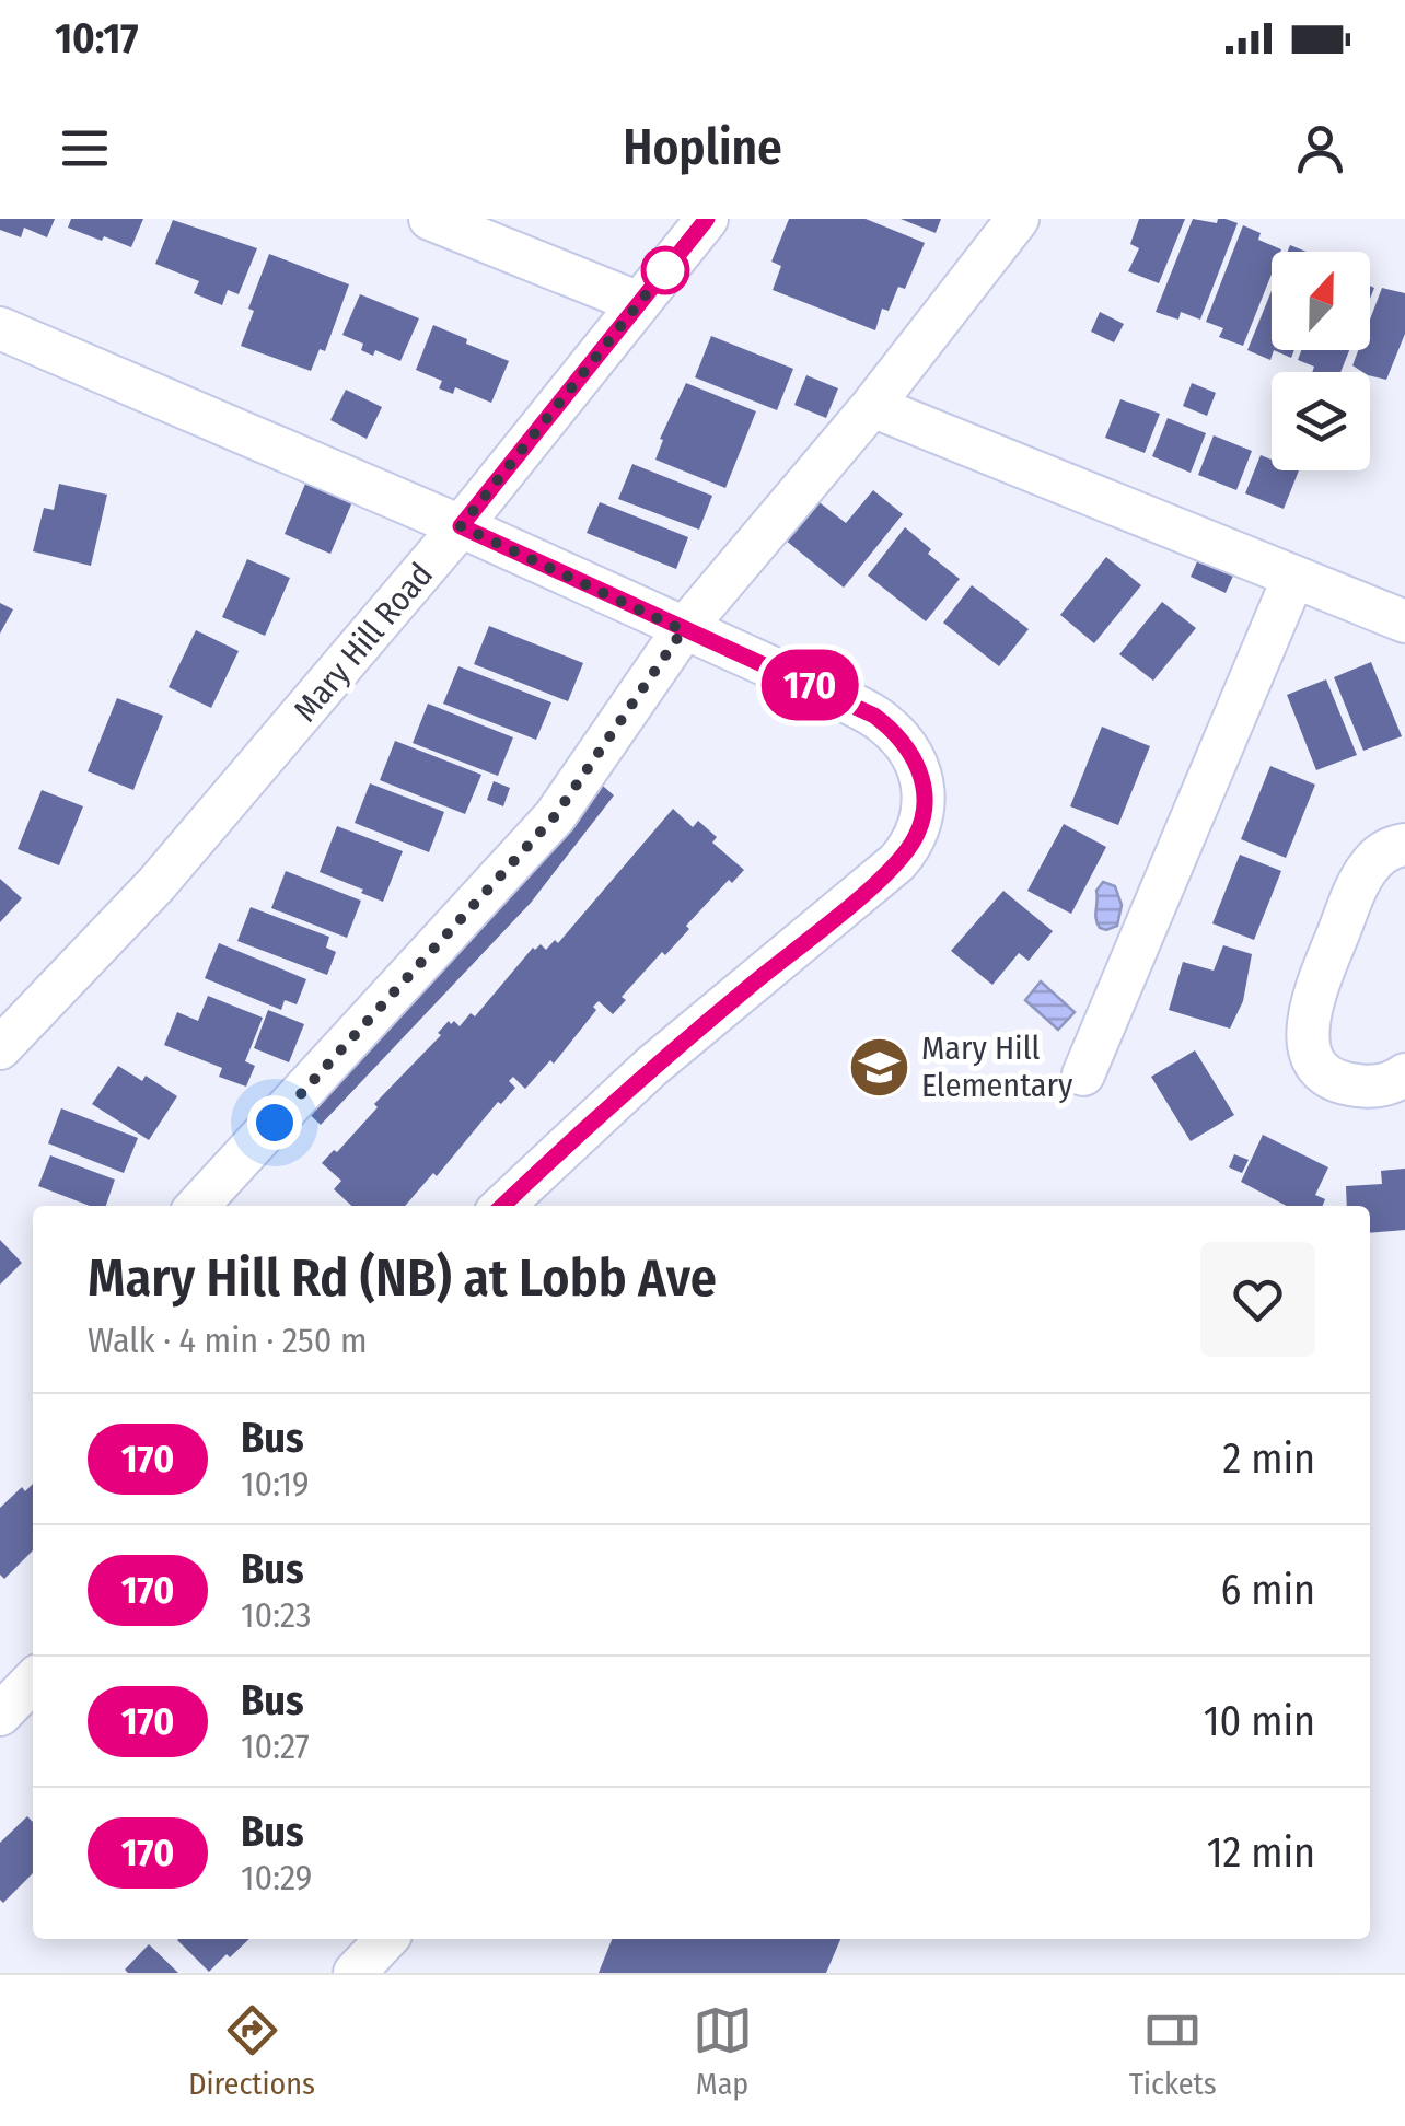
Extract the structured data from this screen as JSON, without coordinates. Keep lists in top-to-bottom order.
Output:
{
  "streets": {
    "street": ["Mary Hill Road"]
  },
  "places": {
    "school or university": ["Mary Hill Elementary"]
  },
  "lines": ["bus line 170"],
  "north": "top",
  "page": {
    "status": "10:17",
    "header": "Hopline",
    "on_map": "170",
    "heading": ["Mary Hill Rd (NB) at Lobb Ave", "Walk · 4 min · 250 m"],
    "list": [
      {
        "mark": "170",
        "name": "Bus",
        "note": "10:19",
        "value": "2 min"
      },
      {
        "mark": "170",
        "name": "Bus",
        "note": "10:23",
        "value": "6 min"
      },
      {
        "mark": "170",
        "name": "Bus",
        "note": "10:27",
        "value": "10 min"
      },
      {
        "mark": "170",
        "name": "Bus",
        "note": "10:29",
        "value": "12 min"
      }
    ],
    "tabs": ["Directions", "Map", "Tickets"]
  }
}
